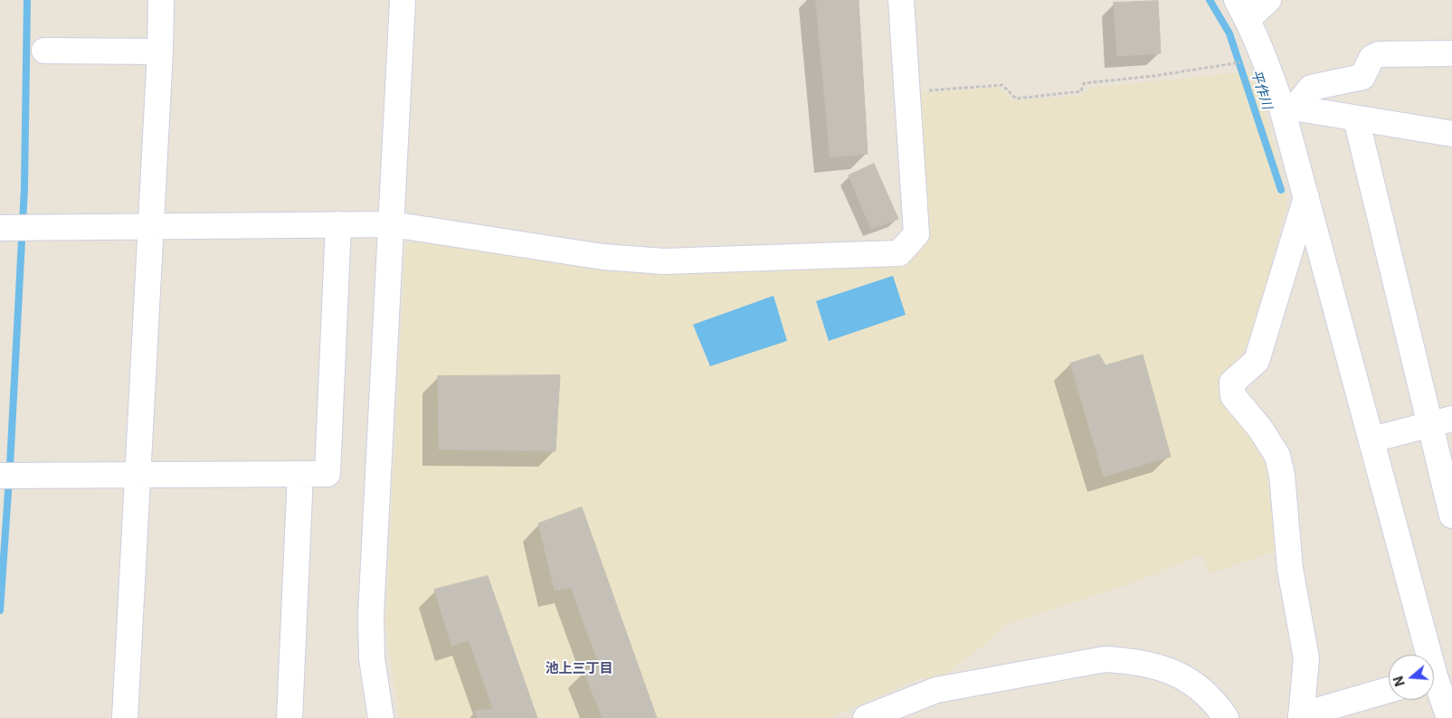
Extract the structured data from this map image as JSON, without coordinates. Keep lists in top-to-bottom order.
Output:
{
  "districts": ["池上三丁目"],
  "water": ["平作川"],
  "north": "left"
}
